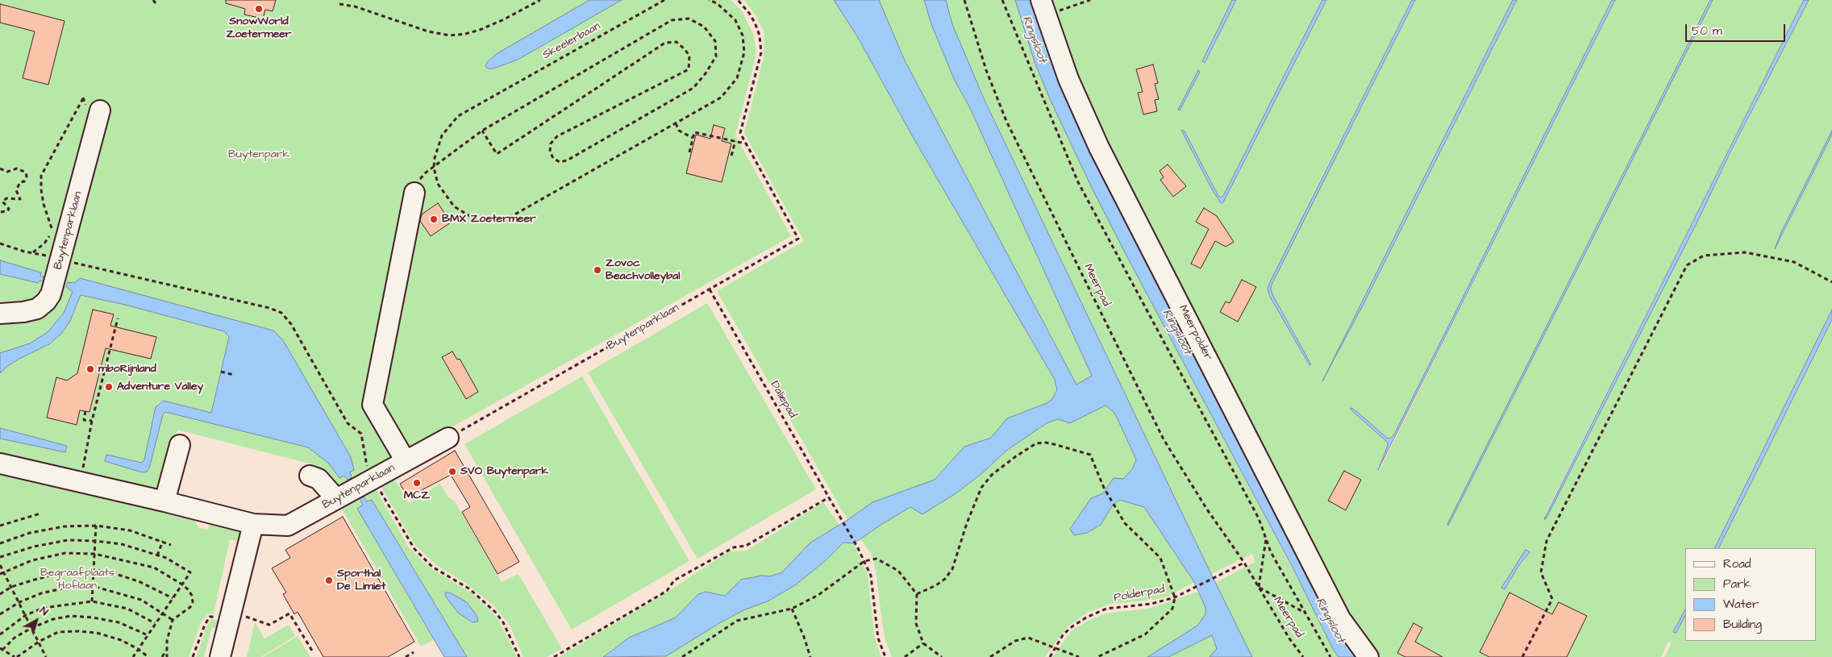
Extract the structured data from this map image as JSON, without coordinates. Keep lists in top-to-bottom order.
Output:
{
  "streets": {
    "street": ["Buytenparklaan", "Meerpolder"],
    "path": [
      "Skeelerbaan",
      "Meerpad",
      "Daliepad",
      "Polderpad"
    ]
  },
  "crossings": [
    ["Buytenparklaan", "Daliepad"],
    ["Meerpad", "Polderpad"]
  ],
  "water": ["Ringsloot"],
  "parks": ["Buytenpark", "Begraafplaats Hoflaan"],
  "places": [
    "SnowWorld Zoetermeer",
    "BMX Zoetermeer",
    "Zovoc Beachvolleybal",
    "mboRijnland",
    "Adventure Valley",
    "SVO Buytenpark",
    "MCZ",
    "Sporthal De Limiet"
  ],
  "legend": [
    "Road",
    "Park",
    "Water",
    "Building"
  ],
  "scale_bar": "50 m",
  "north": "top right"
}
